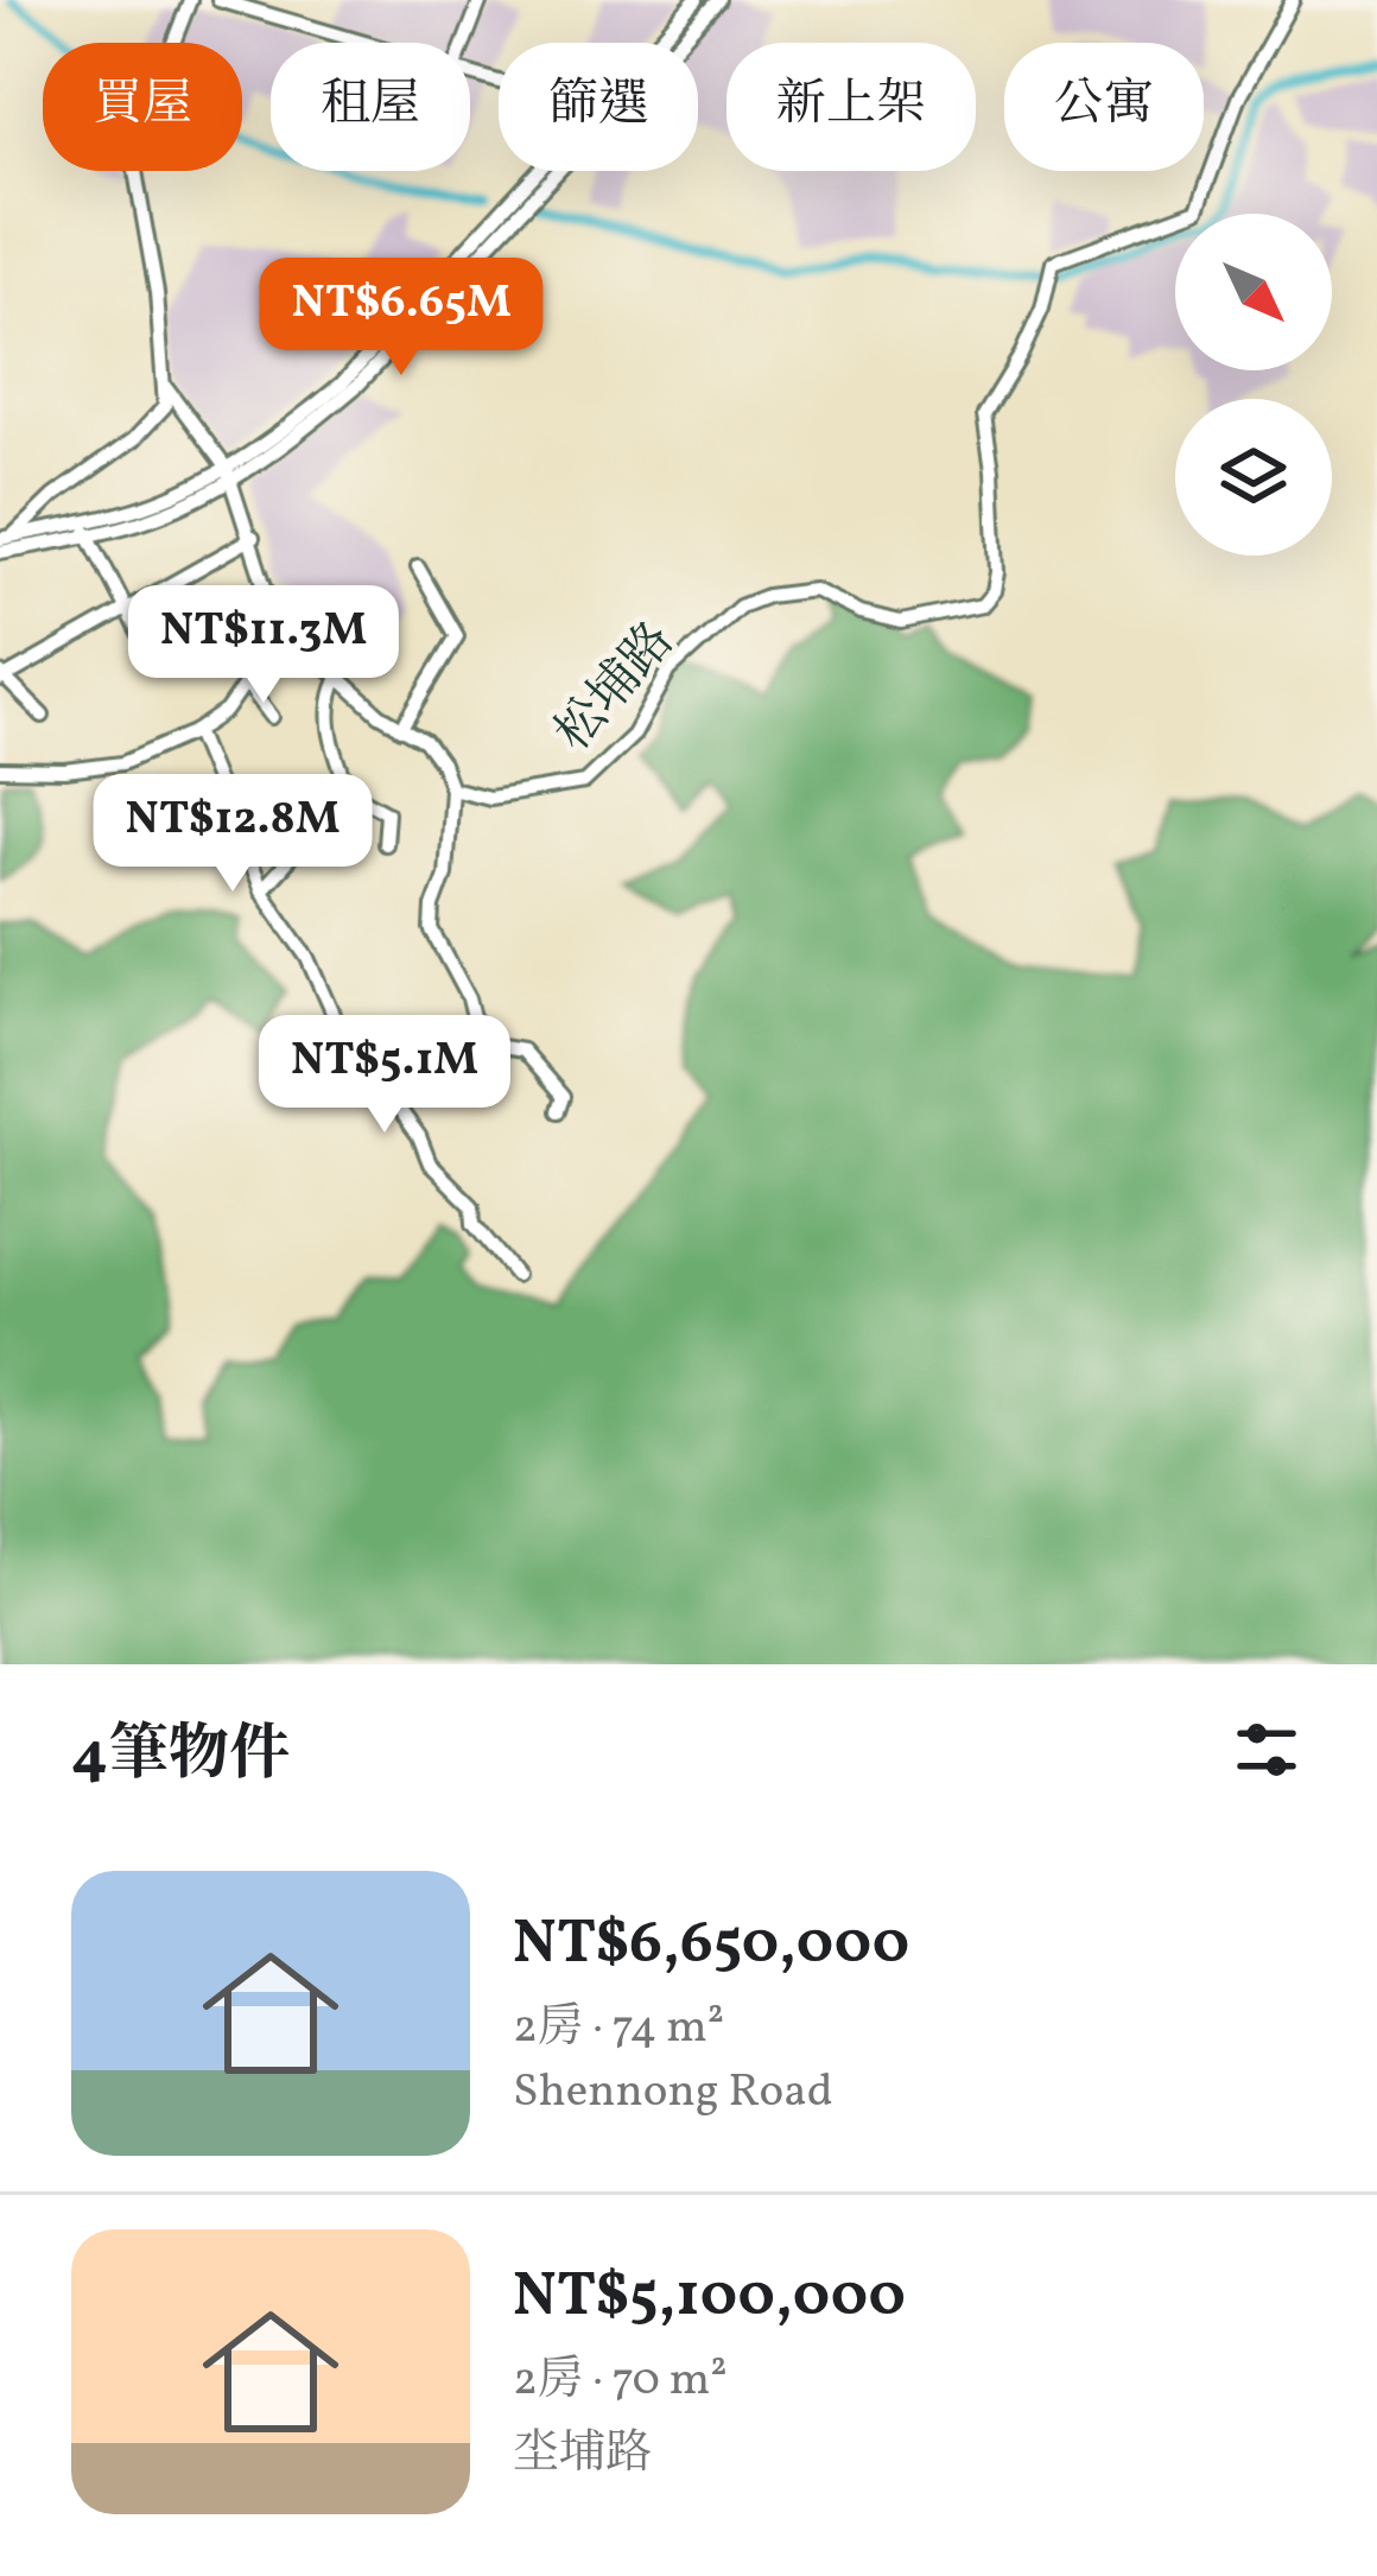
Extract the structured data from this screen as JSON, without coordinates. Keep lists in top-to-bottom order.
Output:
{
  "streets": {
    "street": ["松埔路"]
  },
  "north": "bottom right",
  "page": {
    "chip": [
      "買屋",
      "租屋",
      "篩選",
      "新上架",
      "公寓"
    ],
    "price": [
      "NT$6.65M",
      "NT$11.3M",
      "NT$12.8M",
      "NT$5.1M"
    ],
    "heading": "4筆物件",
    "list": [
      {
        "name": "NT$6,650,000",
        "note": "2房 · 74 m² · Shennong Road"
      },
      {
        "name": "NT$5,100,000",
        "note": "2房 · 70 m² · 坔埔路"
      }
    ]
  }
}
